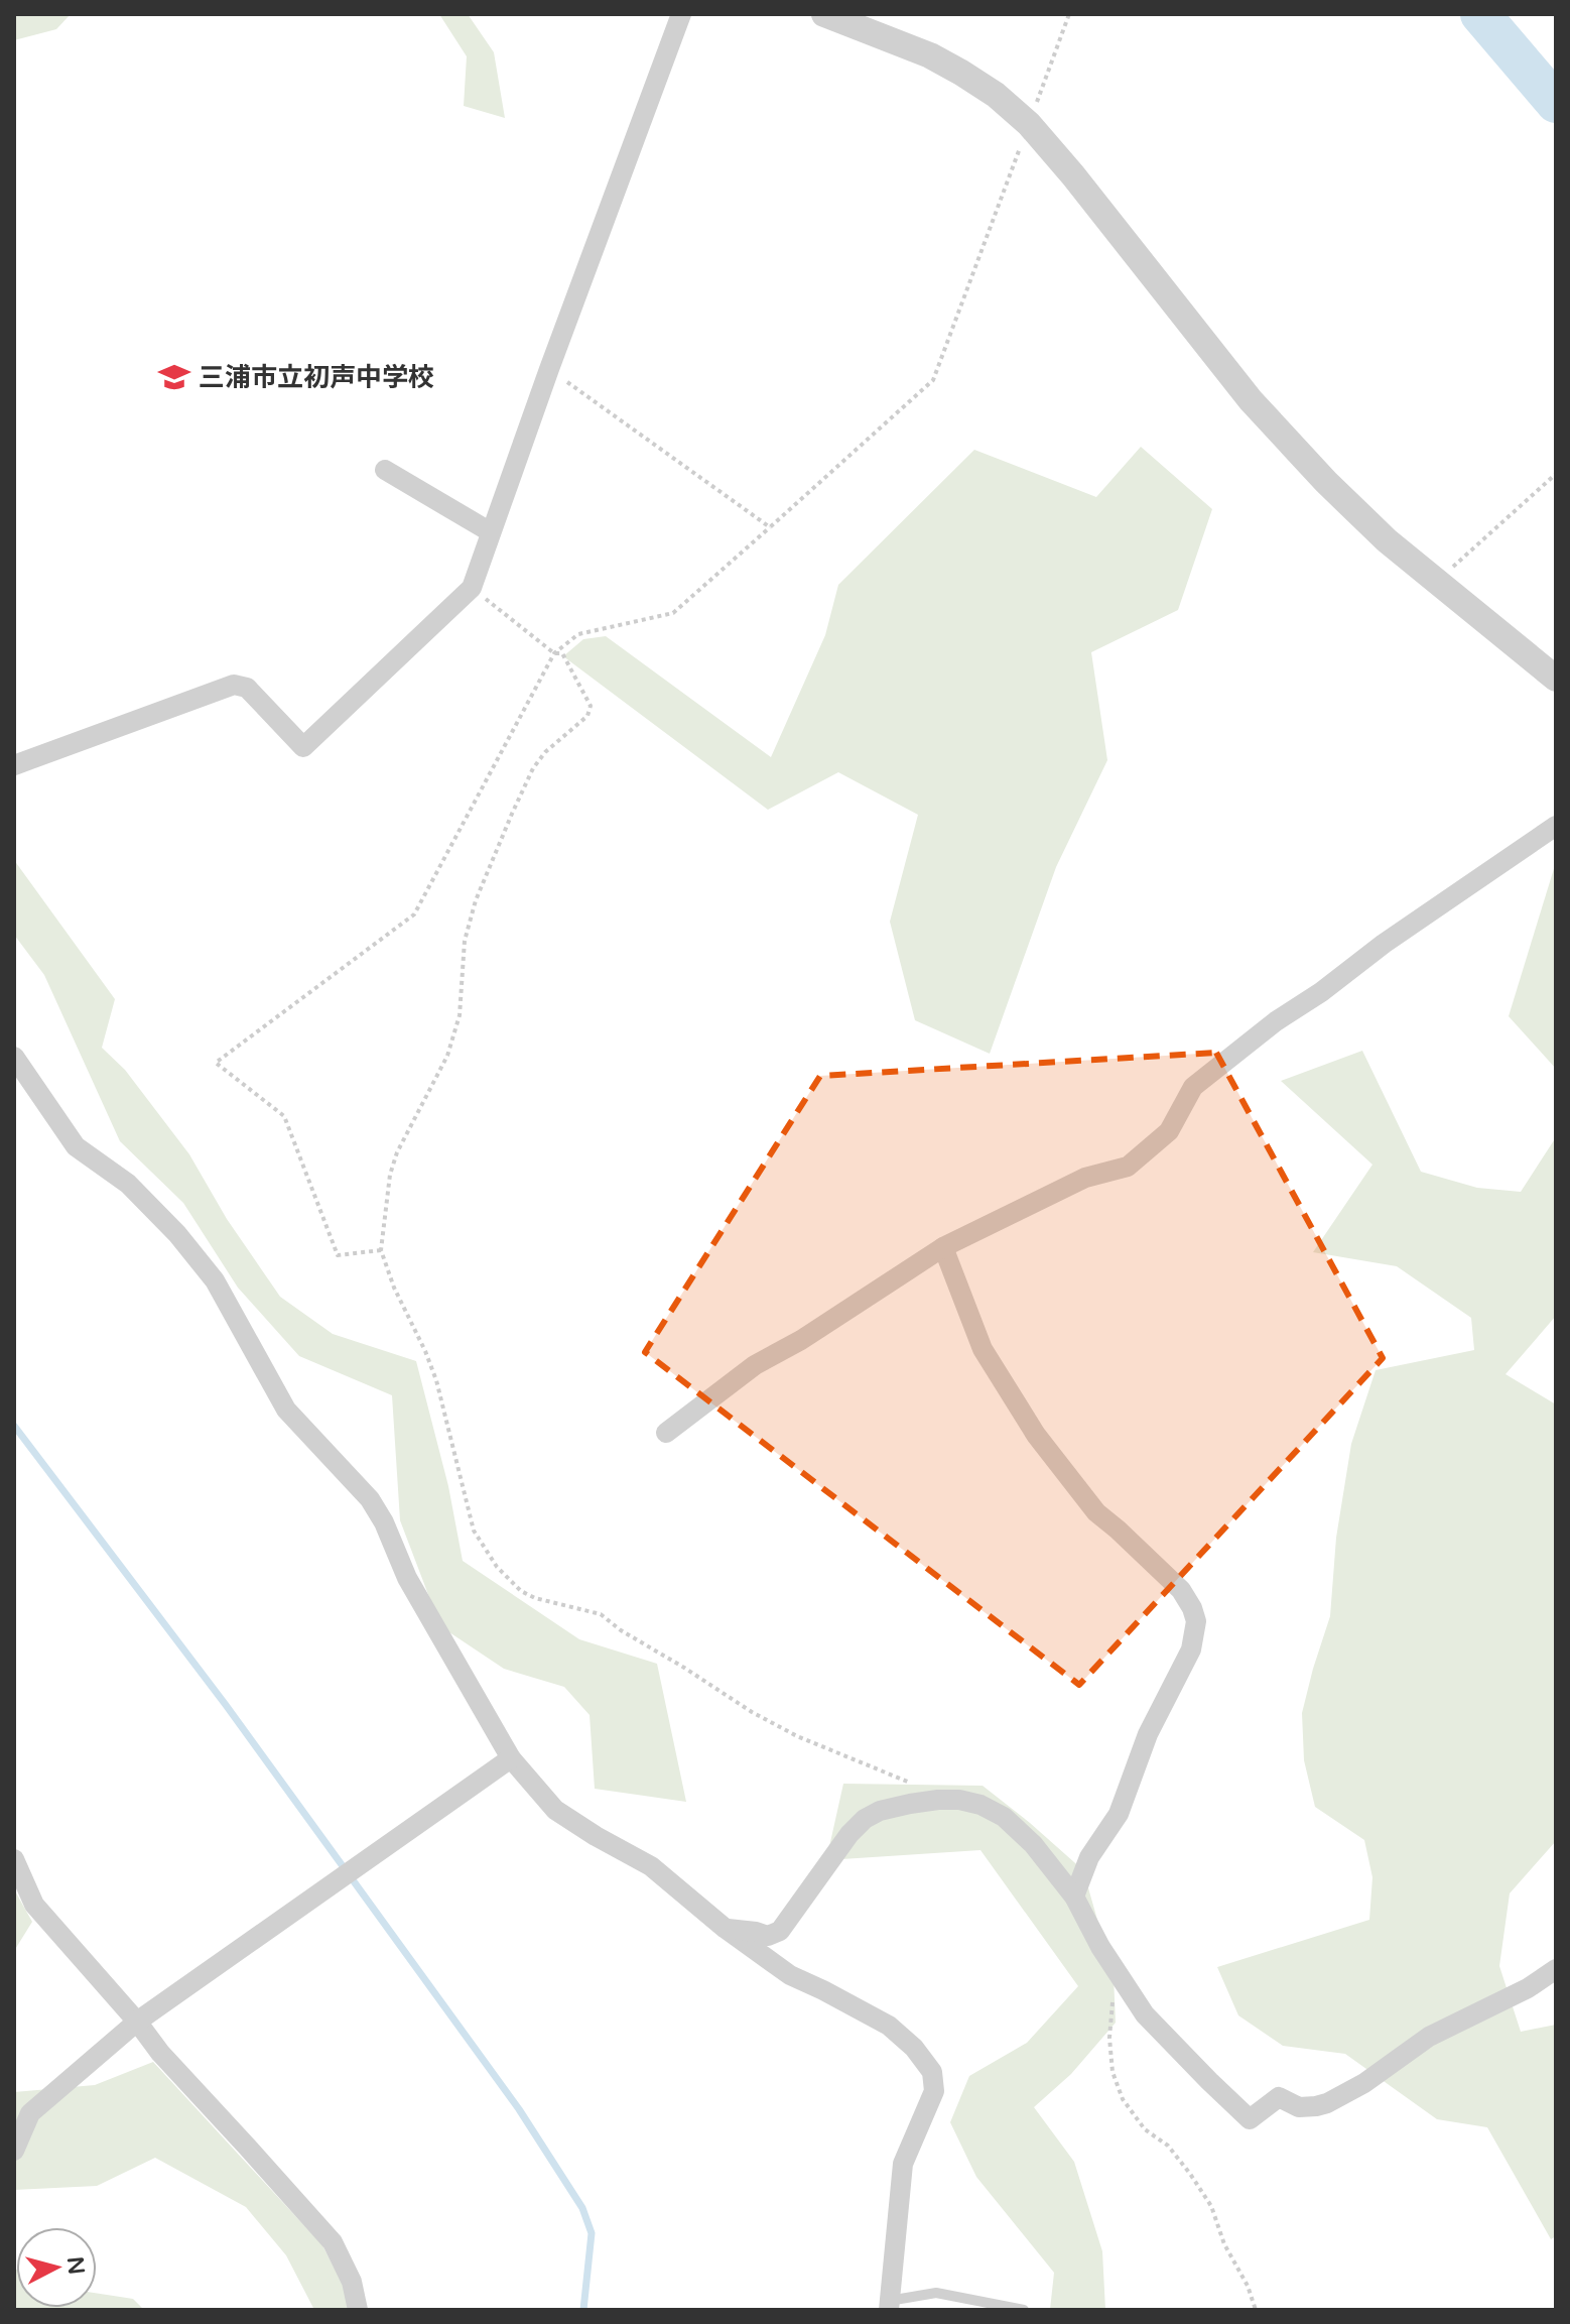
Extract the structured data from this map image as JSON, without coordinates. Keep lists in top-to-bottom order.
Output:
{
  "places": {
    "school or university": ["三浦市立初声中学校"]
  },
  "north": "right"
}
